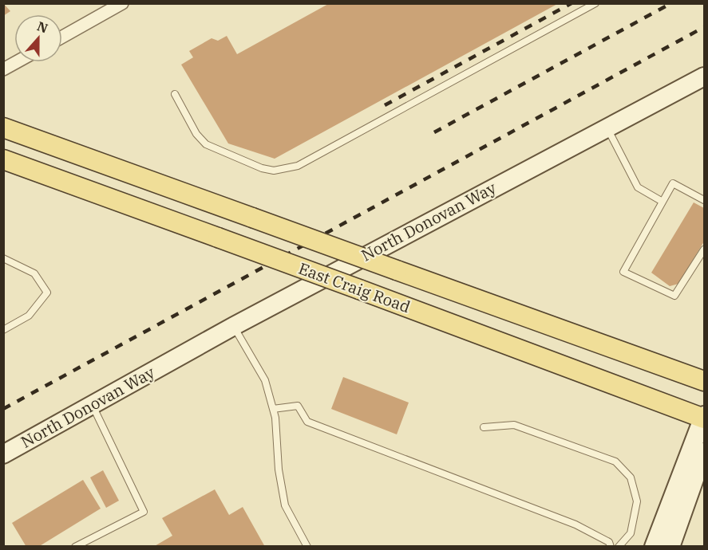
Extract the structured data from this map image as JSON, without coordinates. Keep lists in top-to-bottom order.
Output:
{
  "streets": {
    "main road": ["East Craig Road"],
    "street": ["North Donovan Way"]
  },
  "north": "top"
}
